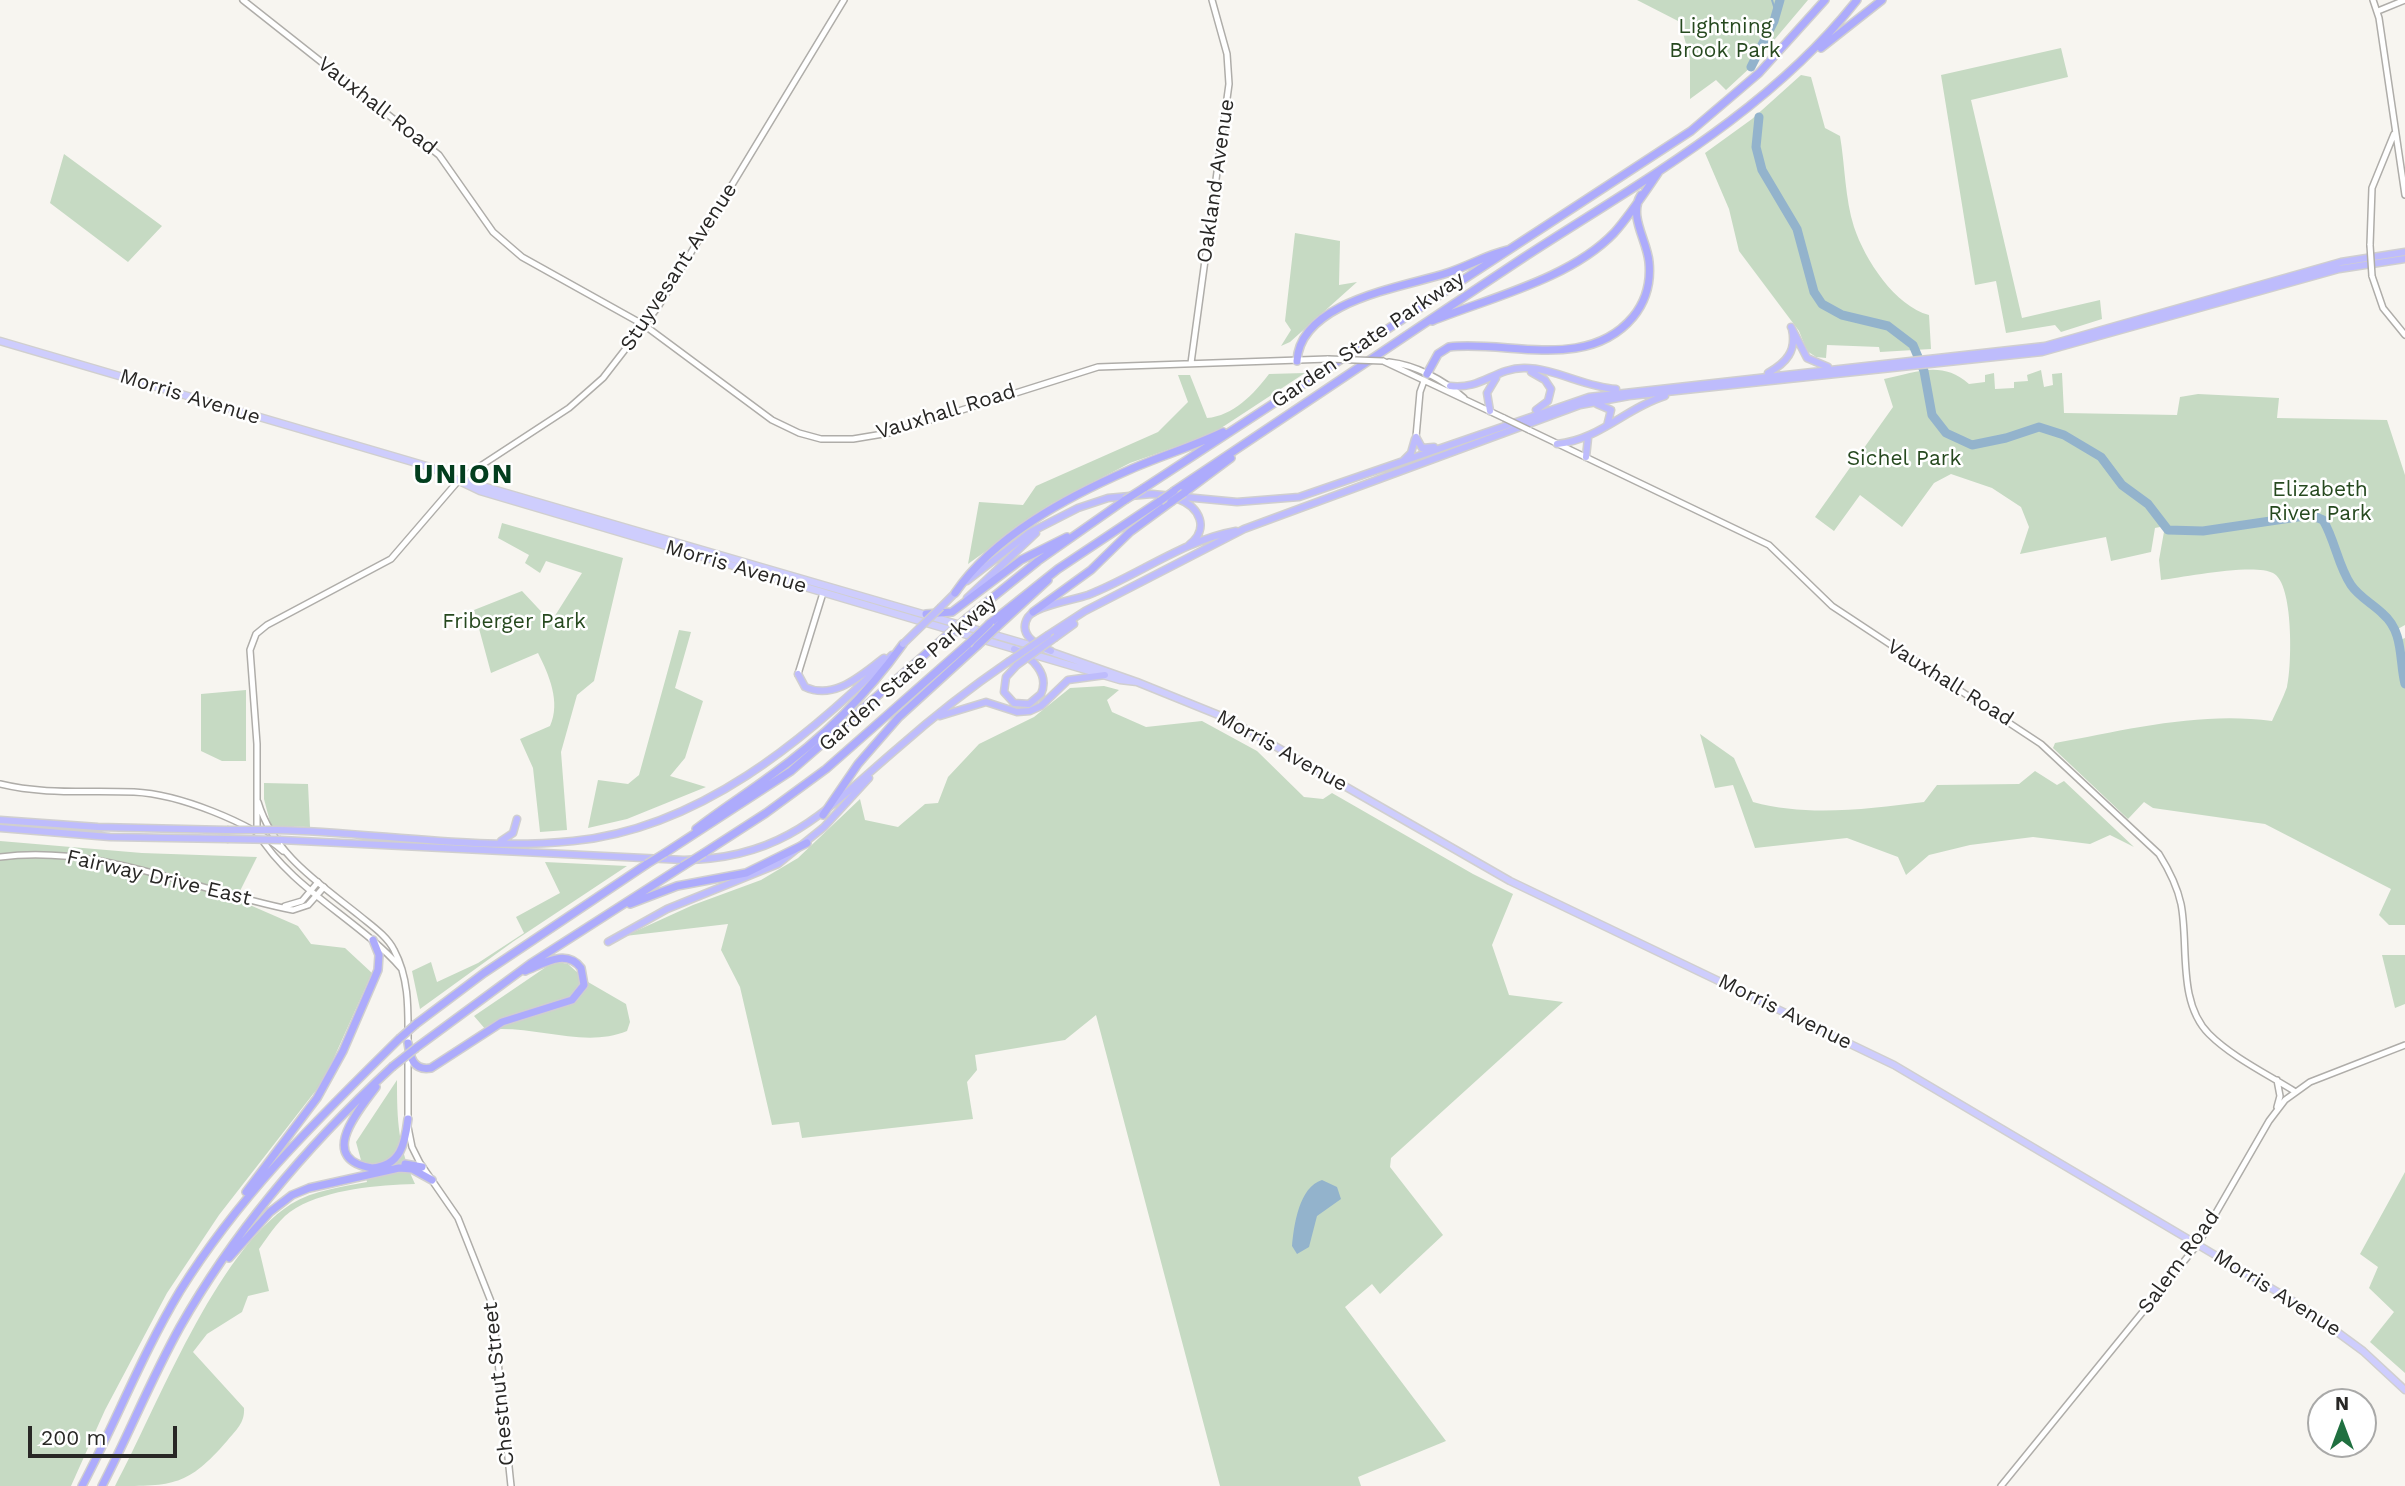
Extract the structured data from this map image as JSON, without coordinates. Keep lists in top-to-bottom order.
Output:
{
  "streets": {
    "highway": ["Garden State Parkway"],
    "main road": ["Morris Avenue"],
    "street": [
      "Vauxhall Road",
      "Oakland Avenue",
      "Stuyvesant Avenue",
      "Fairway Drive East",
      "Salem Road",
      "Chestnut Street"
    ]
  },
  "crossings": [
    ["Vauxhall Road", "Oakland Avenue"],
    ["Vauxhall Road", "Stuyvesant Avenue"],
    ["Vauxhall Road", "Salem Road"],
    ["Stuyvesant Avenue", "Morris Avenue"],
    ["Stuyvesant Avenue", "Chestnut Street"],
    ["Garden State Parkway", "Chestnut Street"],
    ["Morris Avenue", "Salem Road"],
    ["Fairway Drive East", "Chestnut Street"]
  ],
  "districts": ["UNION"],
  "parks": [
    "Lightning Brook Park",
    "Sichel Park",
    "Elizabeth River Park",
    "Friberger Park"
  ],
  "scale_bar": "200 m",
  "north": "top"
}
